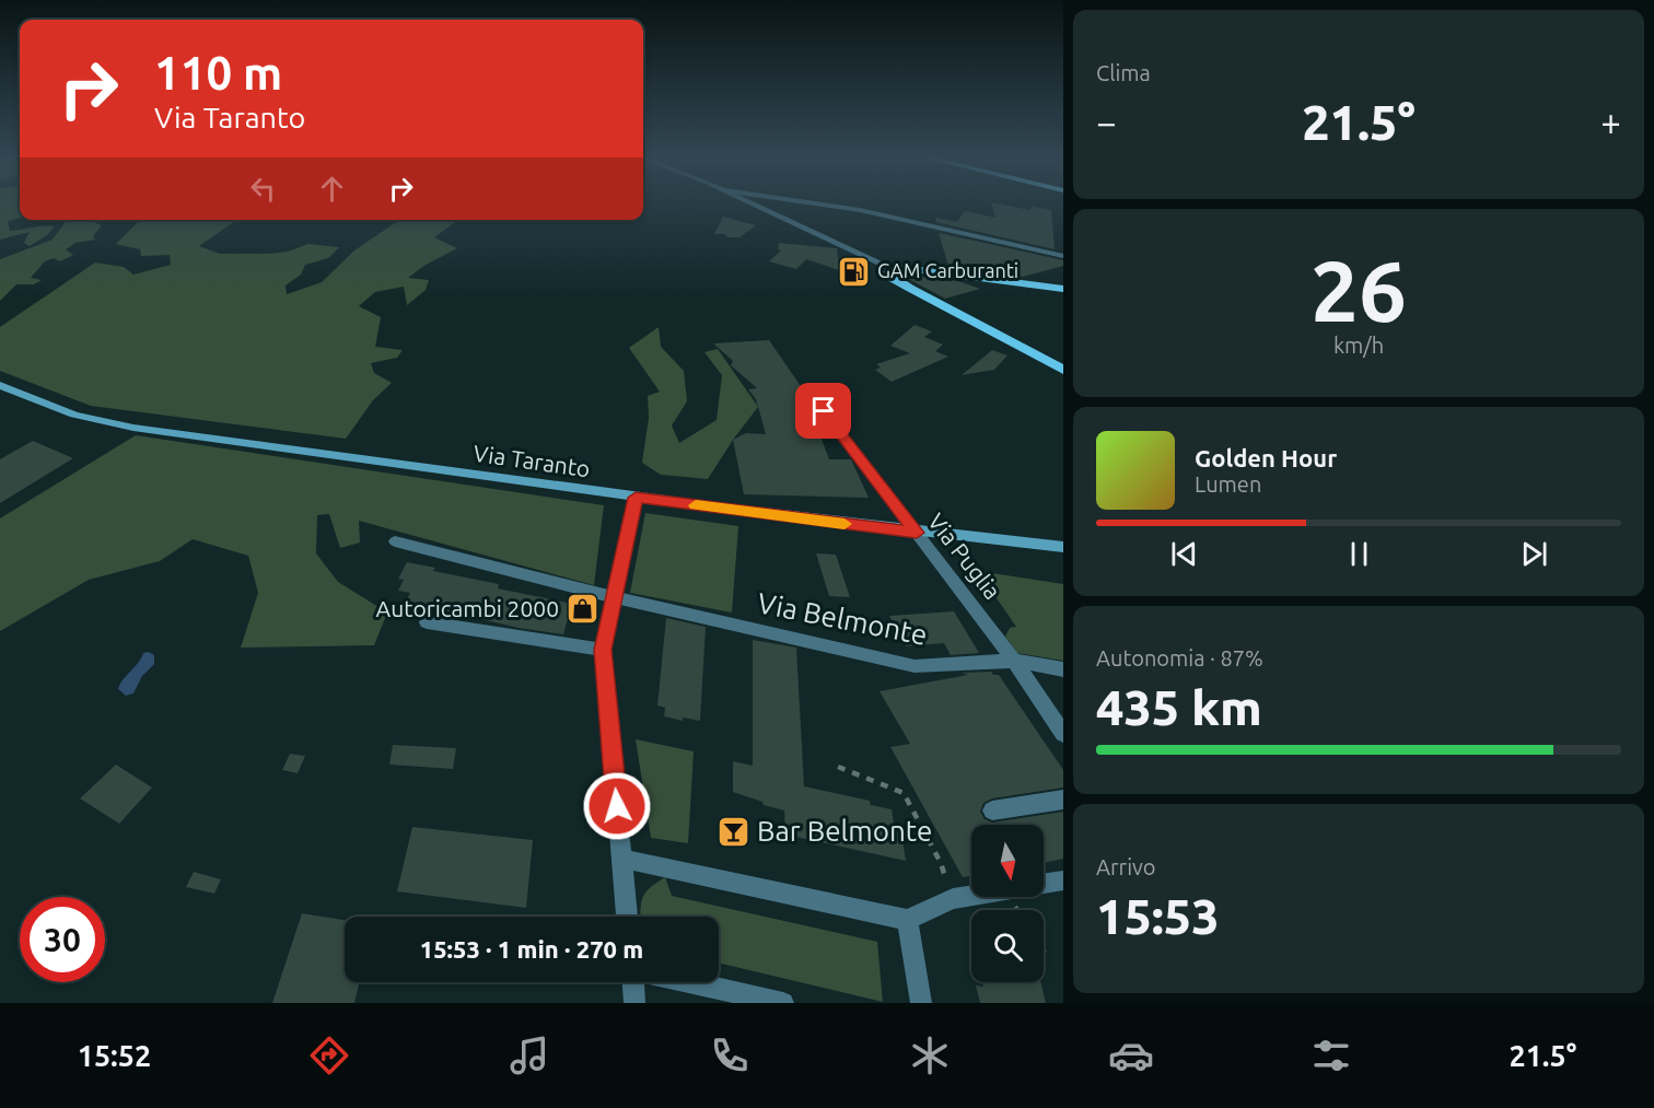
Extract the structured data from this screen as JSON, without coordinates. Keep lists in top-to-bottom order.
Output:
{
  "streets": {
    "street": ["Via Taranto", "Via Puglia", "Via Belmonte"]
  },
  "crossings": [
    ["Via Taranto", "Via Puglia"],
    ["Via Puglia", "Via Belmonte"]
  ],
  "places": {
    "fuel station": ["GAM Carburanti"],
    "shop": ["Autoricambi 2000"],
    "bar": ["Bar Belmonte"]
  },
  "north": "bottom",
  "page": {
    "tile": [
      "Clima",
      ["26", "km/h"],
      ["Autonomia · 87%", "435 km"],
      ["Arrivo", "15:53"]
    ],
    "turn": ["110 m", "Via Taranto"],
    "heat": ["−", "21.5°", "+"],
    "song": ["Golden Hour", "Lumen"],
    "limit": "30",
    "trip": "15:53 · 1 min · 270 m",
    "tabs": ["15:52", "21.5°"]
  }
}
